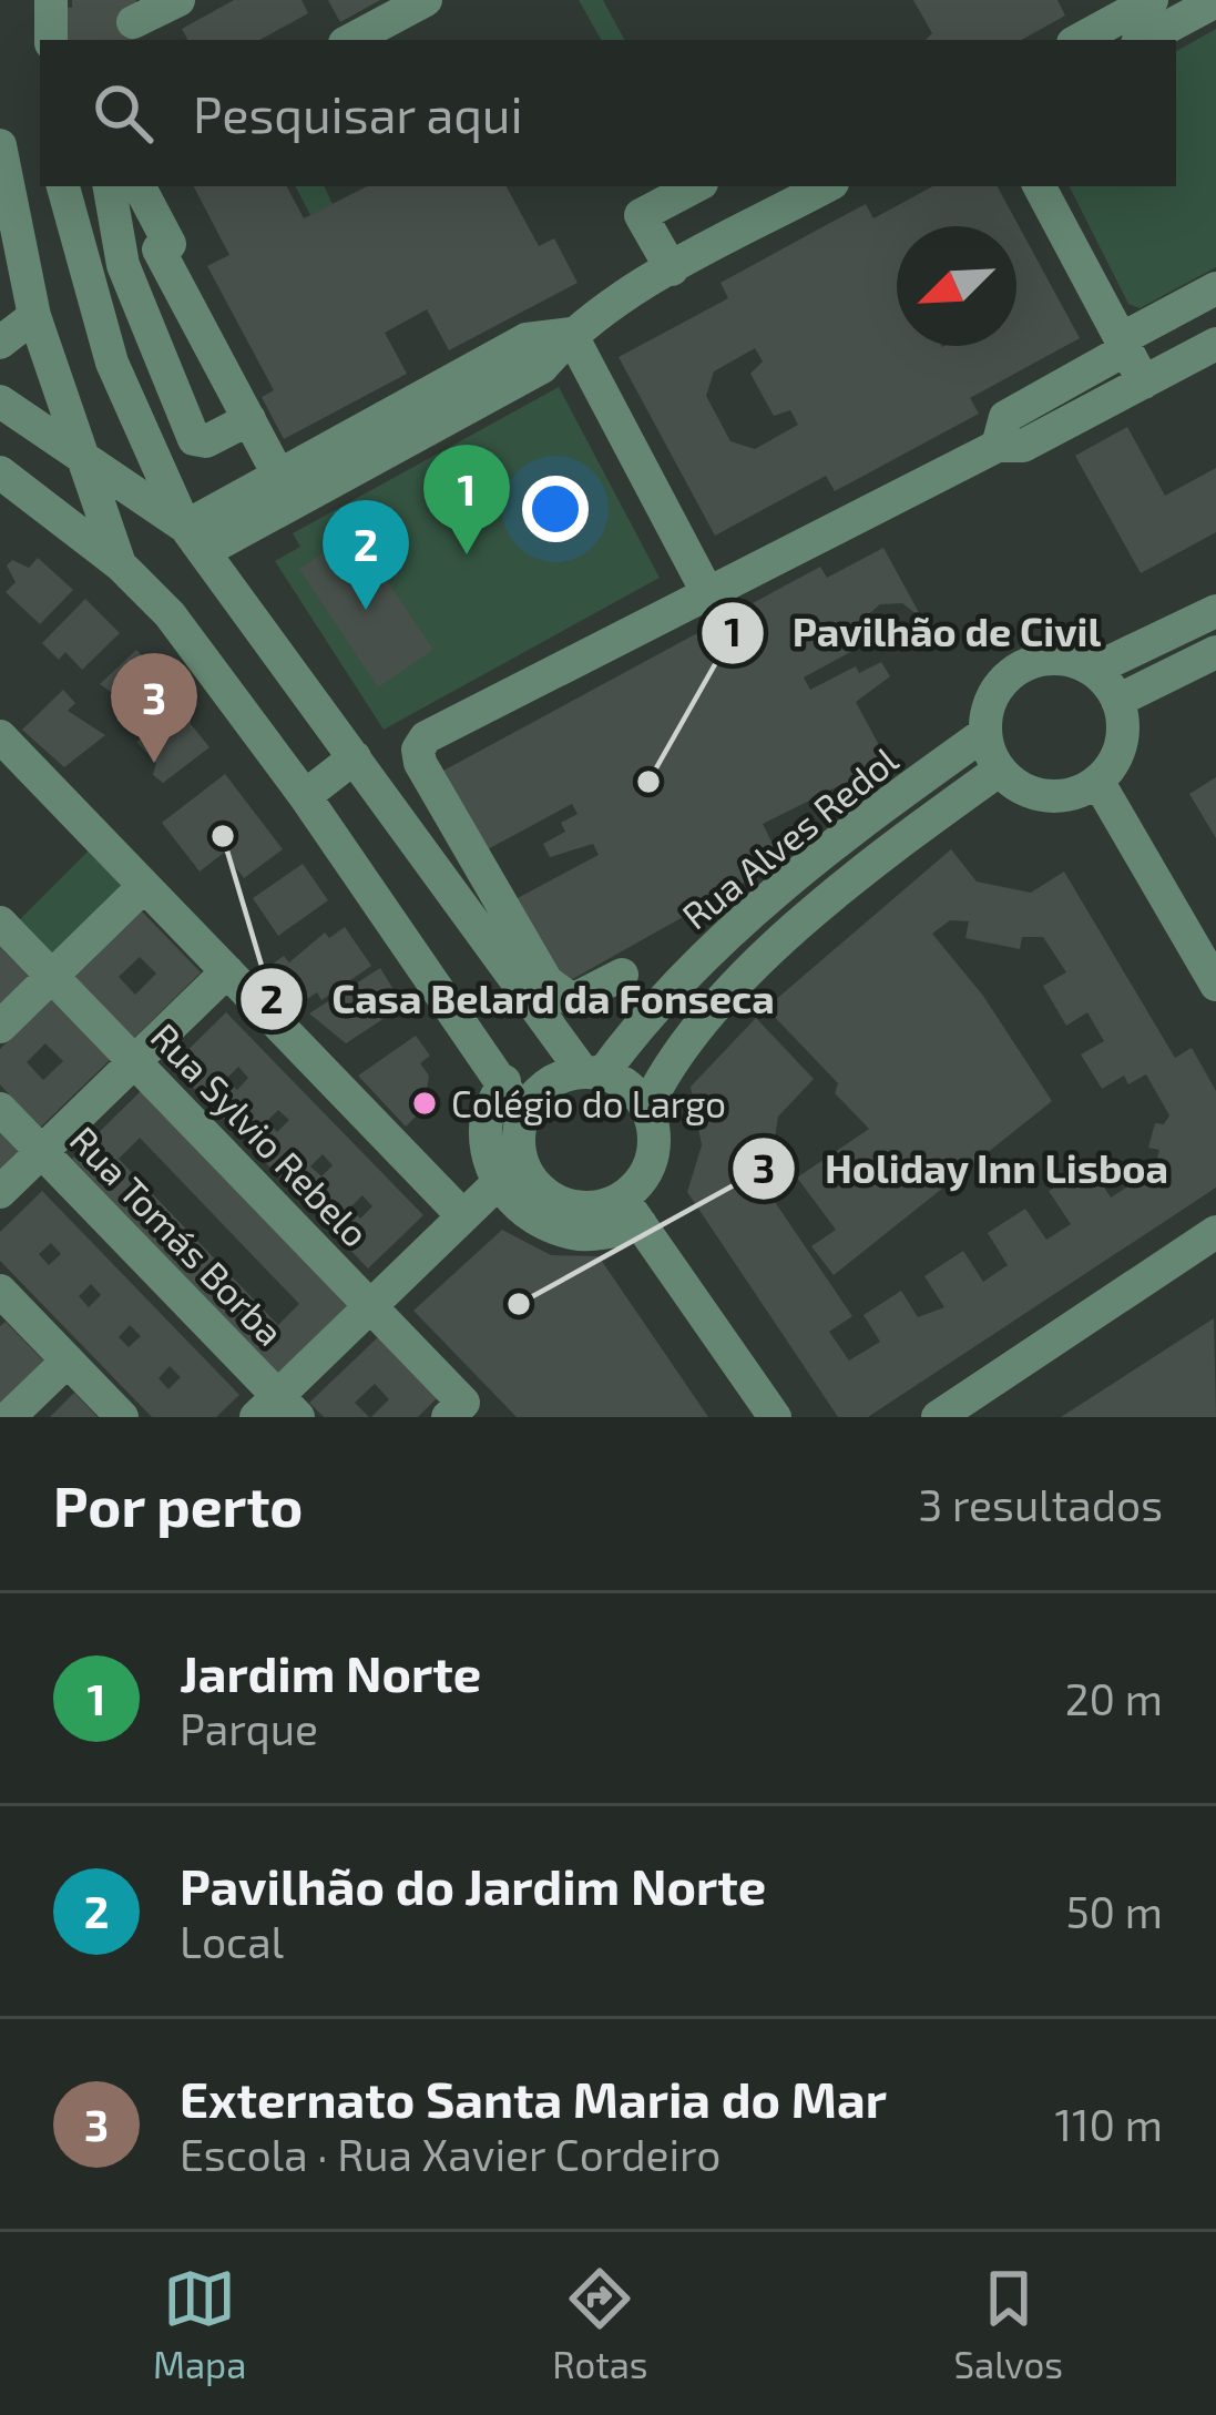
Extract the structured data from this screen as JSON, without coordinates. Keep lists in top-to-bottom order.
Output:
{
  "streets": {
    "street": ["Rua Alves Redol", "Rua Sylvio Rebelo", "Rua Tomás Borba"]
  },
  "places": [
    "Pavilhão de Civil",
    "Casa Belard da Fonseca",
    "Colégio do Largo",
    "Holiday Inn Lisboa"
  ],
  "north": "bottom left",
  "page": {
    "search": "Pesquisar aqui",
    "pins": ["1", "2", "3"],
    "heading": ["Por perto", "3 resultados"],
    "list": [
      {
        "mark": "1",
        "name": "Jardim Norte",
        "note": "Parque",
        "value": "20 m"
      },
      {
        "mark": "2",
        "name": "Pavilhão do Jardim Norte",
        "note": "Local",
        "value": "50 m"
      },
      {
        "mark": "3",
        "name": "Externato Santa Maria do Mar",
        "note": "Escola · Rua Xavier Cordeiro",
        "value": "110 m"
      }
    ],
    "nav": ["Mapa", "Rotas", "Salvos"]
  }
}
